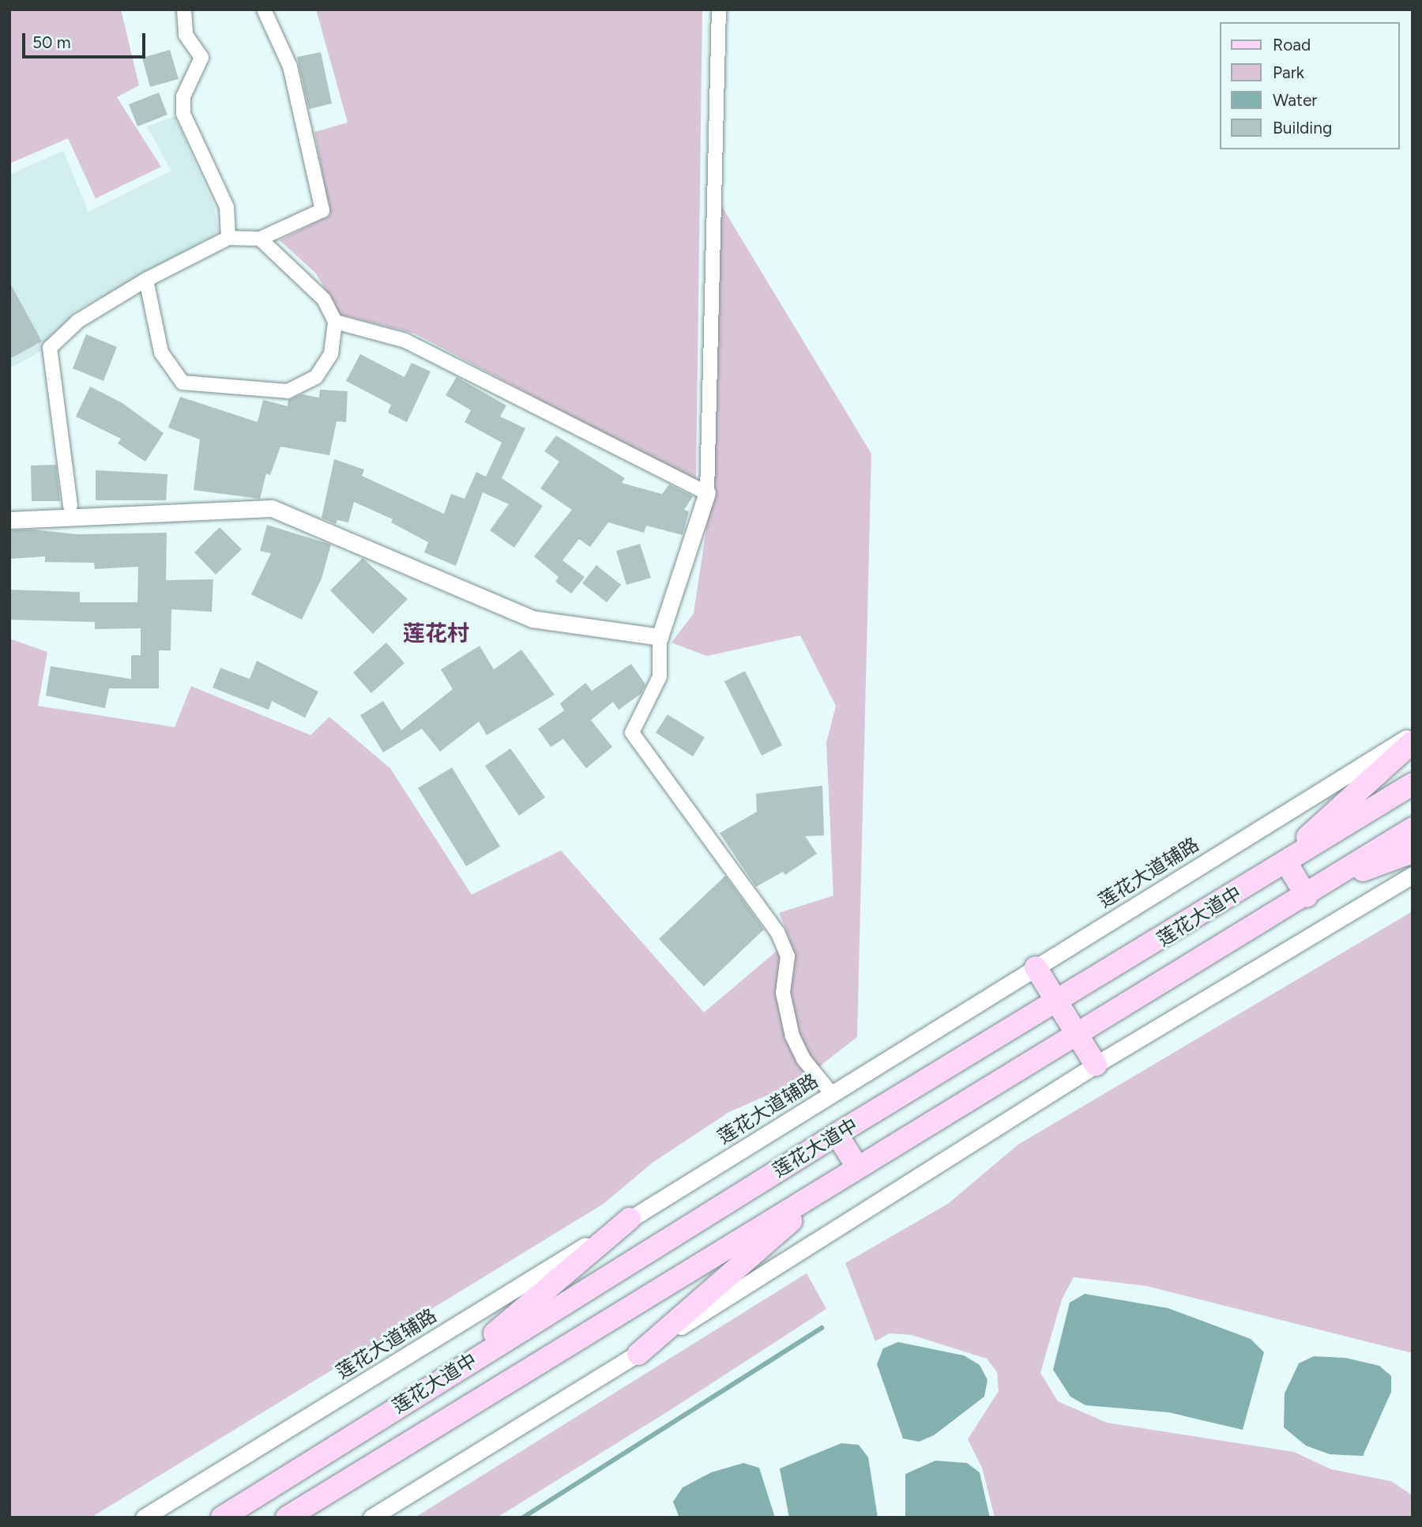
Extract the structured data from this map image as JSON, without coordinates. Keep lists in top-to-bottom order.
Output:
{
  "streets": {
    "main road": ["莲花大道中"],
    "street": ["莲花大道辅路"]
  },
  "districts": ["莲花村"],
  "legend": [
    "Road",
    "Park",
    "Water",
    "Building"
  ],
  "scale_bar": "50 m"
}
